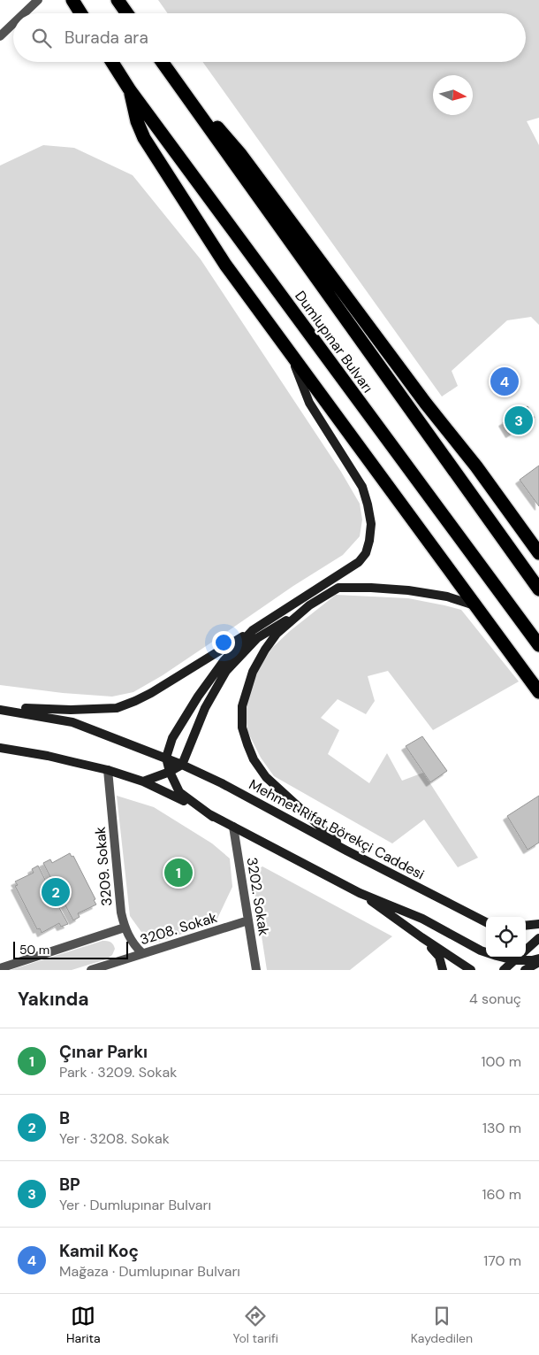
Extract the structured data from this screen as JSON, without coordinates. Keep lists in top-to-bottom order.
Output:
{
  "streets": {
    "highway": ["Dumlupınar Bulvarı"],
    "main road": ["Mehmet Rifat Börekçi Caddesi"],
    "street": ["3209. Sokak", "3202. Sokak", "3208. Sokak"]
  },
  "crossings": [
    ["3209. Sokak", "3208. Sokak"],
    ["3202. Sokak", "3208. Sokak"]
  ],
  "scale_bar": "50 m",
  "north": "right",
  "page": {
    "search": "Burada ara",
    "pins": [
      "4",
      "3",
      "1",
      "2"
    ],
    "scale": "50 m",
    "heading": ["Yakında", "4 sonuç"],
    "list": [
      {
        "mark": "1",
        "name": "Çınar Parkı",
        "note": "Park · 3209. Sokak",
        "value": "100 m"
      },
      {
        "mark": "2",
        "name": "B",
        "note": "Yer · 3208. Sokak",
        "value": "130 m"
      },
      {
        "mark": "3",
        "name": "BP",
        "note": "Yer · Dumlupınar Bulvarı",
        "value": "160 m"
      },
      {
        "mark": "4",
        "name": "Kamil Koç",
        "note": "Mağaza · Dumlupınar Bulvarı",
        "value": "170 m"
      }
    ],
    "nav": ["Harita", "Yol tarifi", "Kaydedilen"]
  }
}
